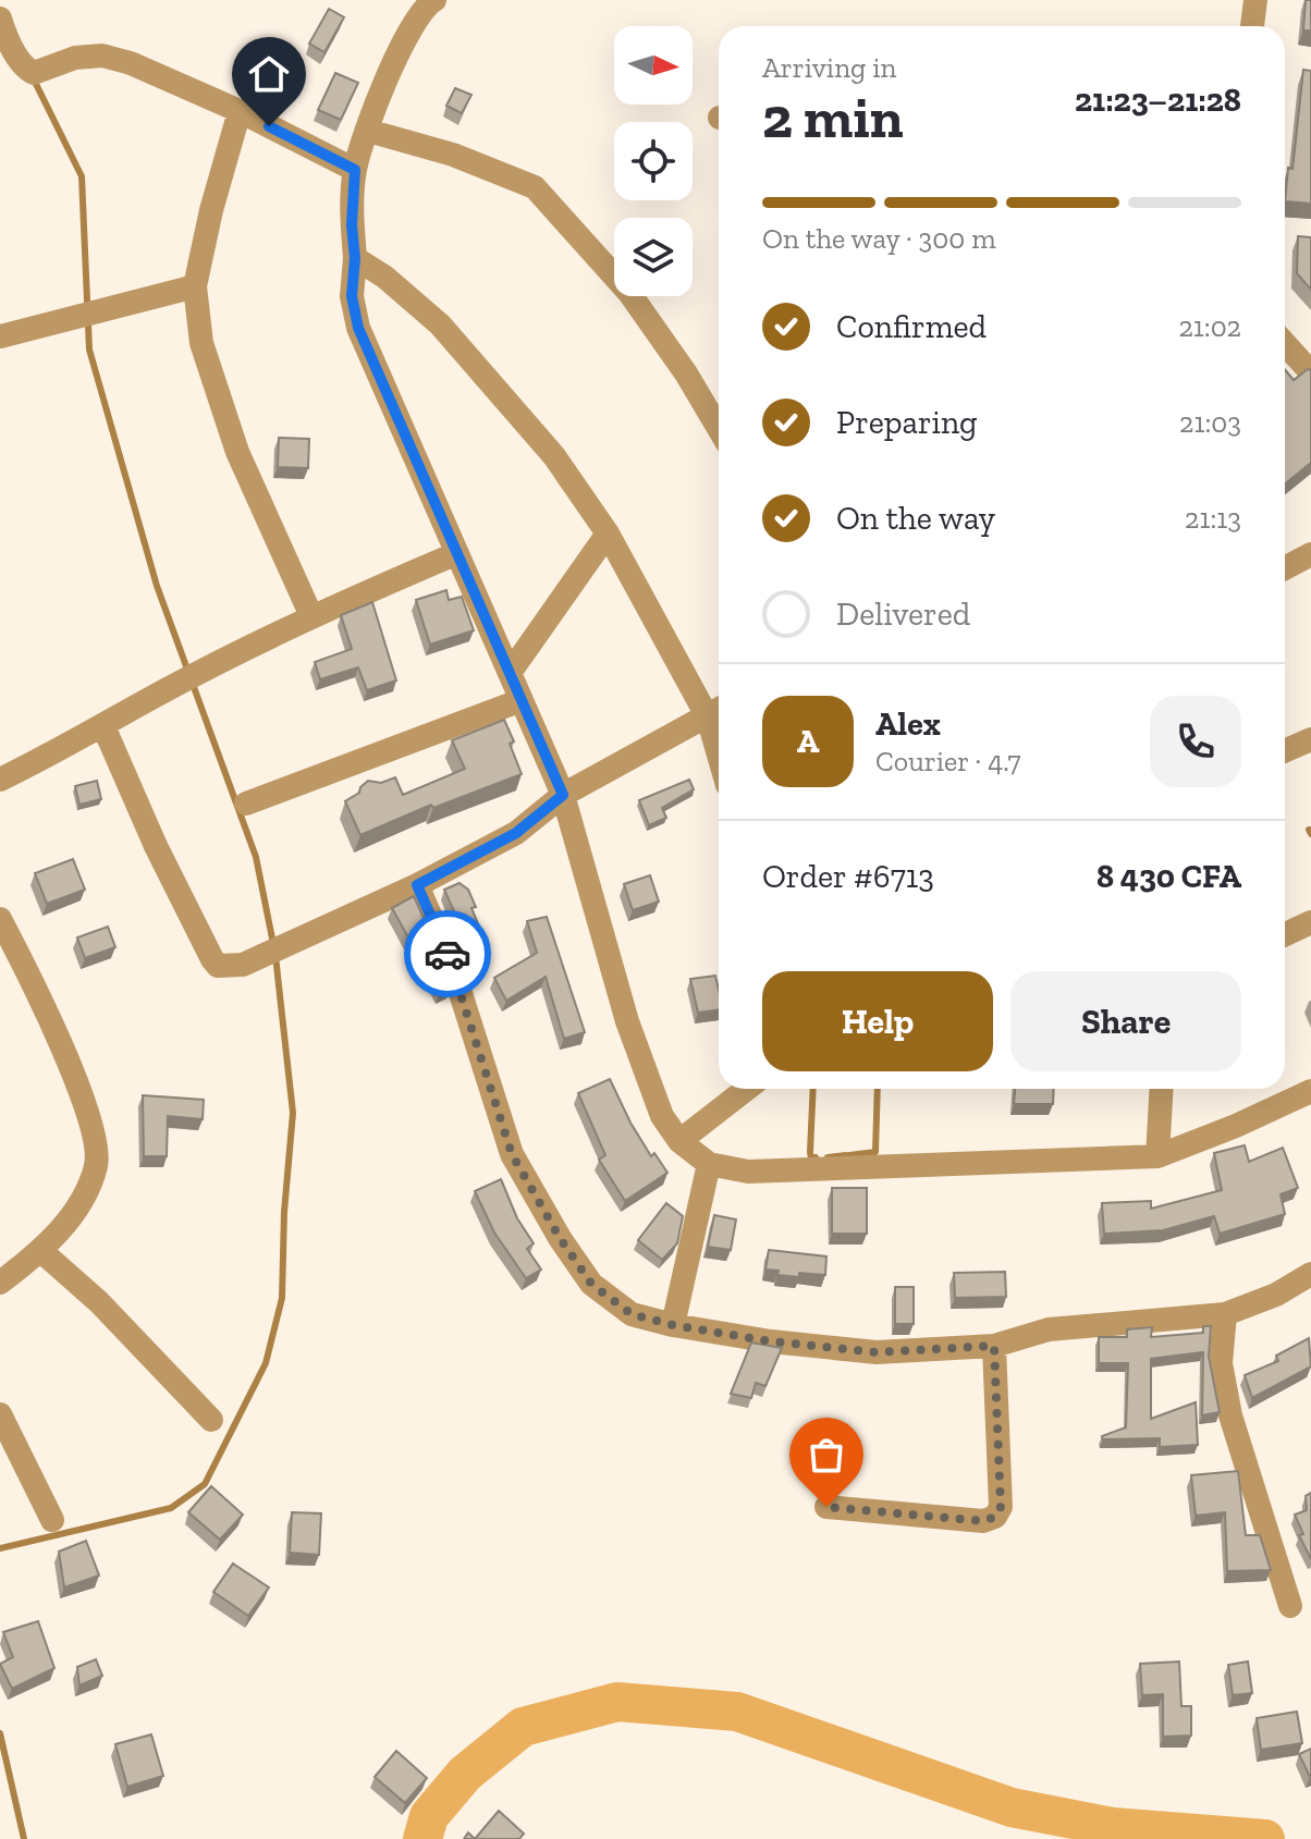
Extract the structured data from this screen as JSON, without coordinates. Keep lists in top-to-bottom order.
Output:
{
  "north": "right",
  "page": {
    "heading": ["2 min", "Arriving in", "21:23–21:28"],
    "panel": [
      "Alex",
      "Courier · 4.7",
      "Order #6713",
      "8 430 CFA"
    ],
    "bar": "On the way · 300 m",
    "list": [
      ["Confirmed", "21:02"],
      ["Preparing", "21:03"],
      ["On the way", "21:13"],
      "Delivered"
    ],
    "round": "A",
    "buttons": ["Help", "Share"]
  }
}
